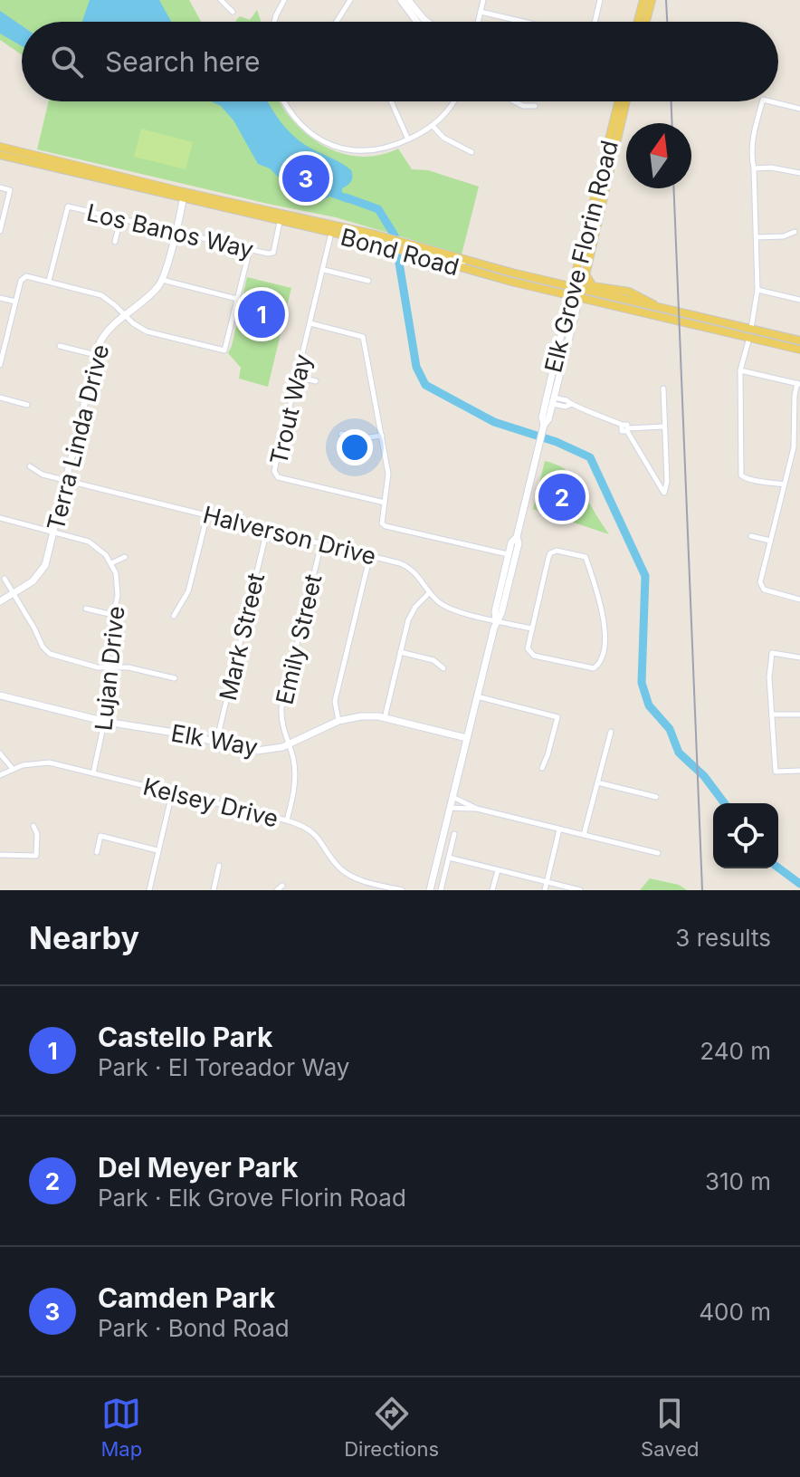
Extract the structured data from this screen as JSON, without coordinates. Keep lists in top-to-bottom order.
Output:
{
  "streets": {
    "main road": ["Bond Road", "Elk Grove Florin Road"],
    "street": [
      "Los Banos Way",
      "Trout Way",
      "Terra Linda Drive",
      "Halverson Drive",
      "Mark Street",
      "Emily Street",
      "Lujan Drive",
      "Elk Way",
      "Kelsey Drive"
    ]
  },
  "crossings": [
    ["Los Banos Way", "Bond Road"],
    ["Los Banos Way", "Terra Linda Drive"],
    ["Bond Road", "Elk Grove Florin Road"],
    ["Bond Road", "Trout Way"],
    ["Bond Road", "Terra Linda Drive"],
    ["Elk Grove Florin Road", "Halverson Drive"],
    ["Elk Grove Florin Road", "Elk Way"],
    ["Terra Linda Drive", "Halverson Drive"],
    ["Halverson Drive", "Mark Street"],
    ["Halverson Drive", "Emily Street"],
    ["Mark Street", "Elk Way"],
    ["Emily Street", "Elk Way"],
    ["Emily Street", "Kelsey Drive"],
    ["Lujan Drive", "Elk Way"],
    ["Lujan Drive", "Kelsey Drive"]
  ],
  "north": "top",
  "page": {
    "search": "Search here",
    "pins": ["3", "1", "2"],
    "heading": ["Nearby", "3 results"],
    "list": [
      {
        "mark": "1",
        "name": "Castello Park",
        "note": "Park · El Toreador Way",
        "value": "240 m"
      },
      {
        "mark": "2",
        "name": "Del Meyer Park",
        "note": "Park · Elk Grove Florin Road",
        "value": "310 m"
      },
      {
        "mark": "3",
        "name": "Camden Park",
        "note": "Park · Bond Road",
        "value": "400 m"
      }
    ],
    "nav": ["Map", "Directions", "Saved"]
  }
}
